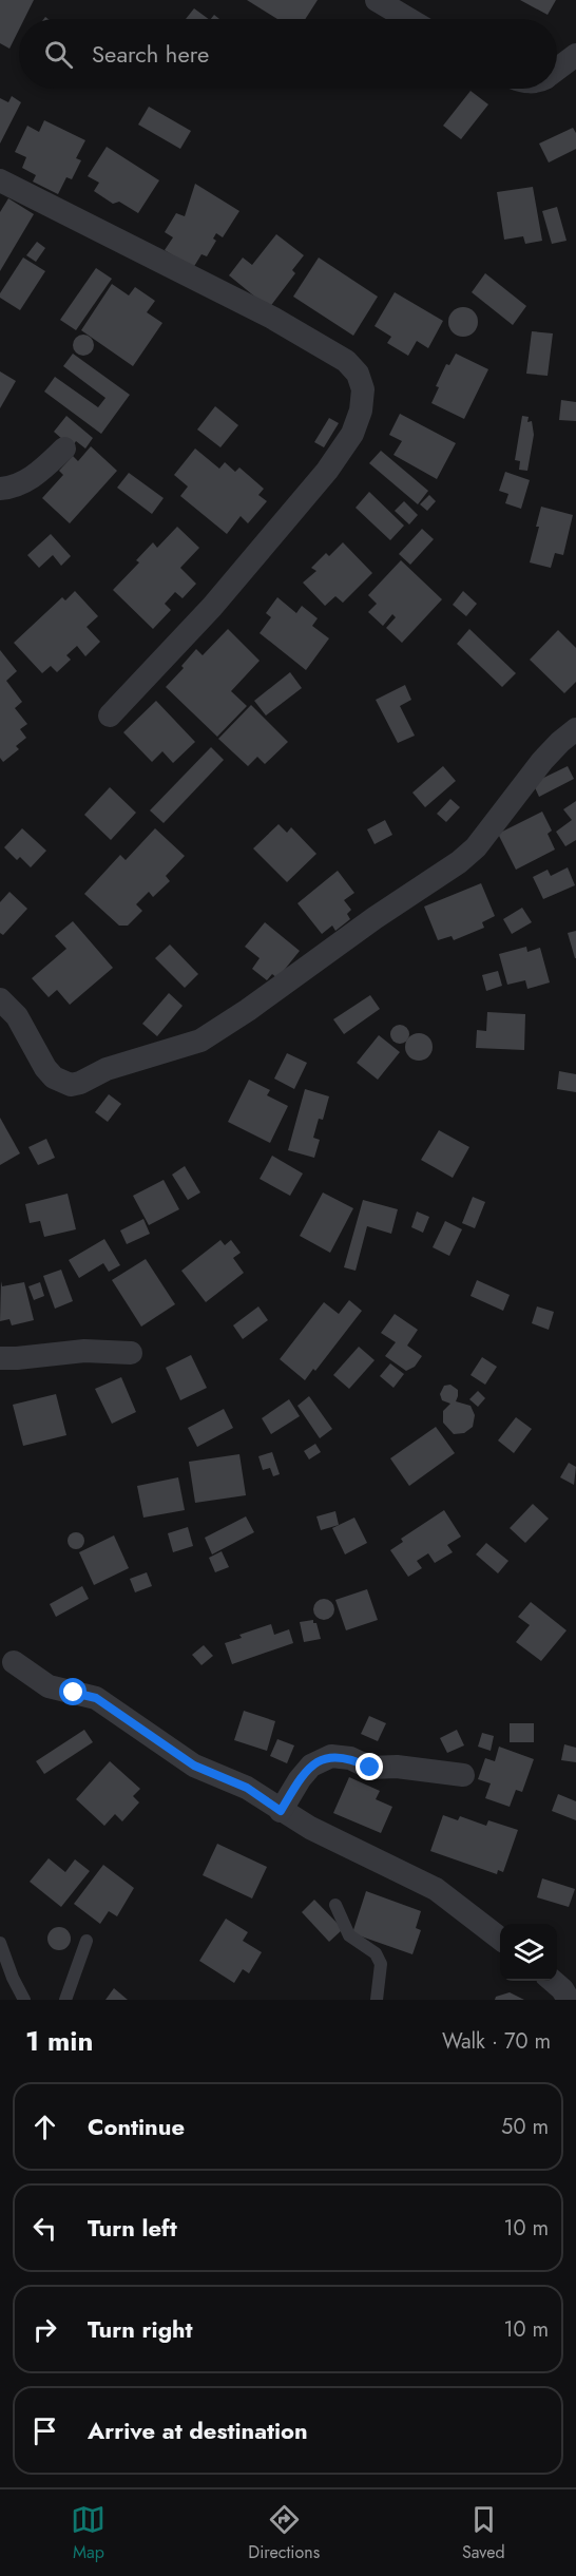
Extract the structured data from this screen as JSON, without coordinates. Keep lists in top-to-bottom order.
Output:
{
  "page": {
    "search": "Search here",
    "heading": ["1 min", "Walk · 70 m"],
    "list": [
      ["Continue", "50 m"],
      ["Turn left", "10 m"],
      ["Turn right", "10 m"],
      "Arrive at destination"
    ],
    "nav": ["Map", "Directions", "Saved"]
  }
}
